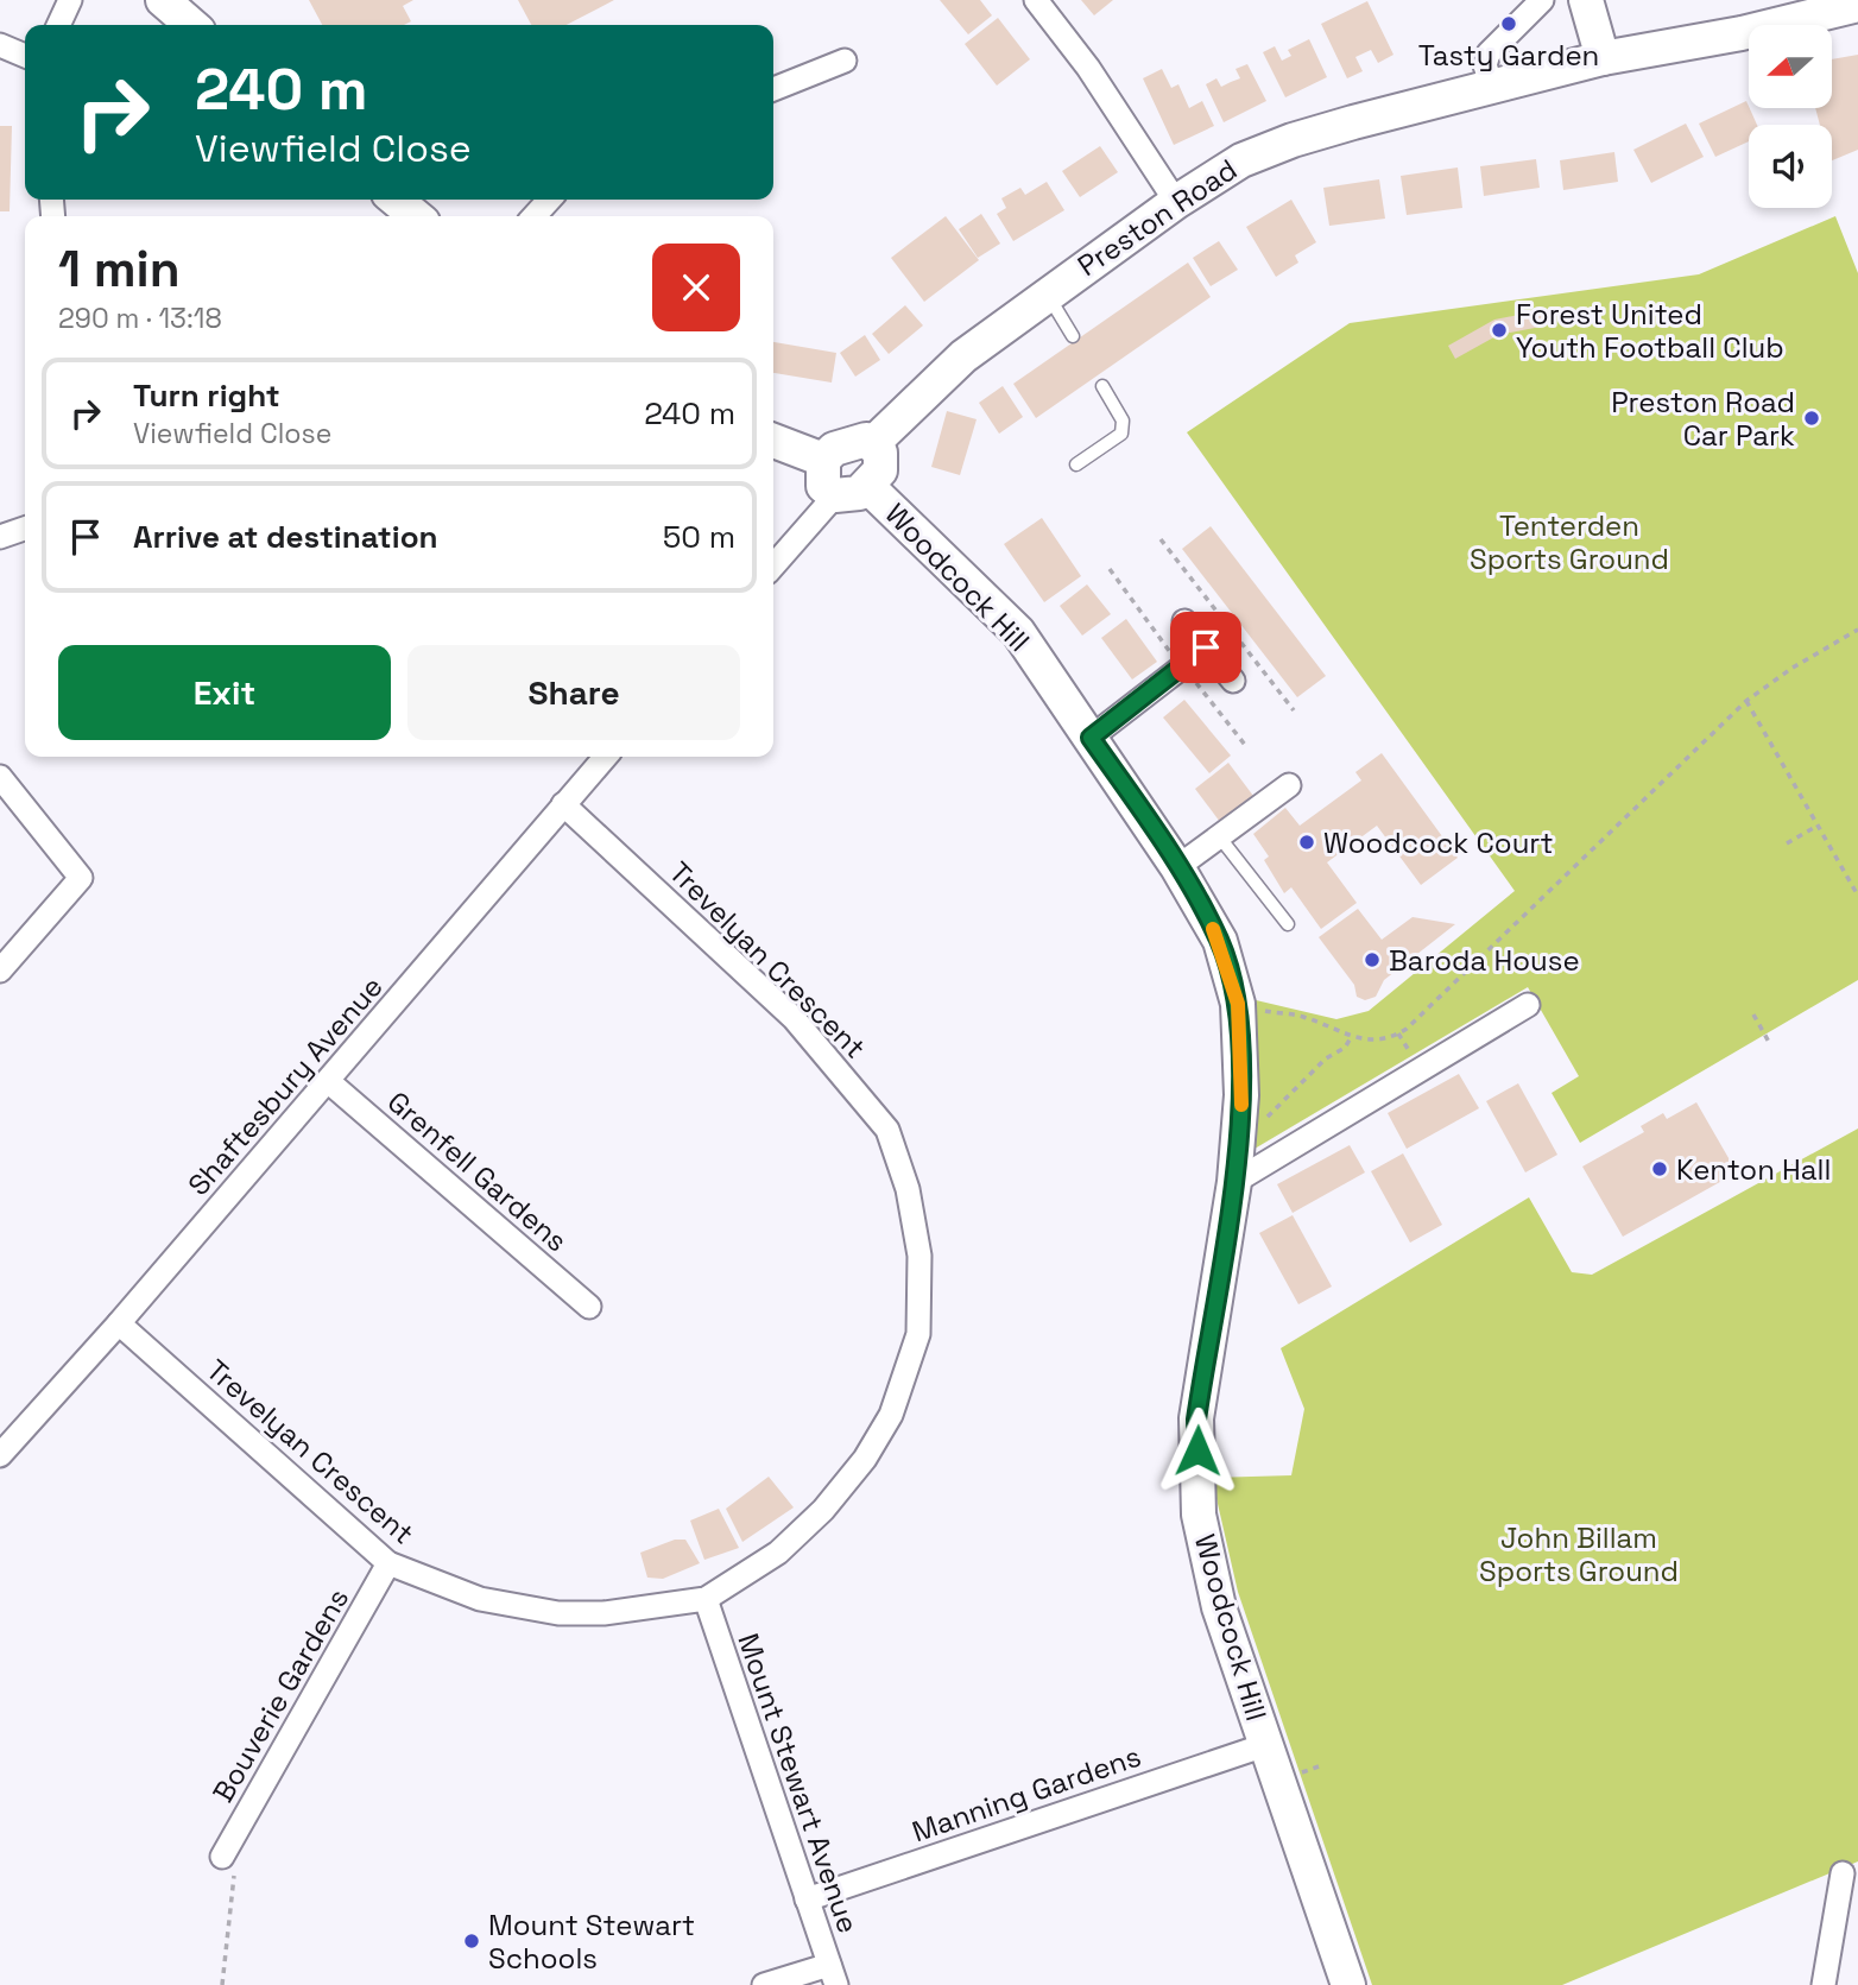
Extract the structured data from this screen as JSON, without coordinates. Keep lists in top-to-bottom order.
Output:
{
  "streets": {
    "street": [
      "Preston Road",
      "Woodcock Hill",
      "Trevelyan Crescent",
      "Shaftesbury Avenue",
      "Grenfell Gardens",
      "Bouverie Gardens",
      "Mount Stewart Avenue",
      "Manning Gardens"
    ]
  },
  "crossings": [
    ["Preston Road", "Woodcock Hill"],
    ["Woodcock Hill", "Manning Gardens"],
    ["Trevelyan Crescent", "Shaftesbury Avenue"],
    ["Trevelyan Crescent", "Bouverie Gardens"],
    ["Trevelyan Crescent", "Mount Stewart Avenue"],
    ["Shaftesbury Avenue", "Grenfell Gardens"],
    ["Mount Stewart Avenue", "Manning Gardens"]
  ],
  "parks": ["Tenterden Sports Ground", "John Billam Sports Ground"],
  "places": [
    "Tasty Garden",
    "Forest United Youth Football Club",
    "Preston Road Car Park",
    "Woodcock Court",
    "Baroda House",
    "Kenton Hall",
    "Mount Stewart Schools"
  ],
  "north": "left",
  "page": {
    "turn": ["240 m", "Viewfield Close"],
    "heading": ["1 min", "290 m · 13:18"],
    "list": [
      {
        "name": "Turn right",
        "note": "Viewfield Close",
        "value": "240 m"
      },
      {
        "name": "Arrive at destination",
        "value": "50 m"
      }
    ],
    "buttons": ["Exit", "Share"]
  }
}
